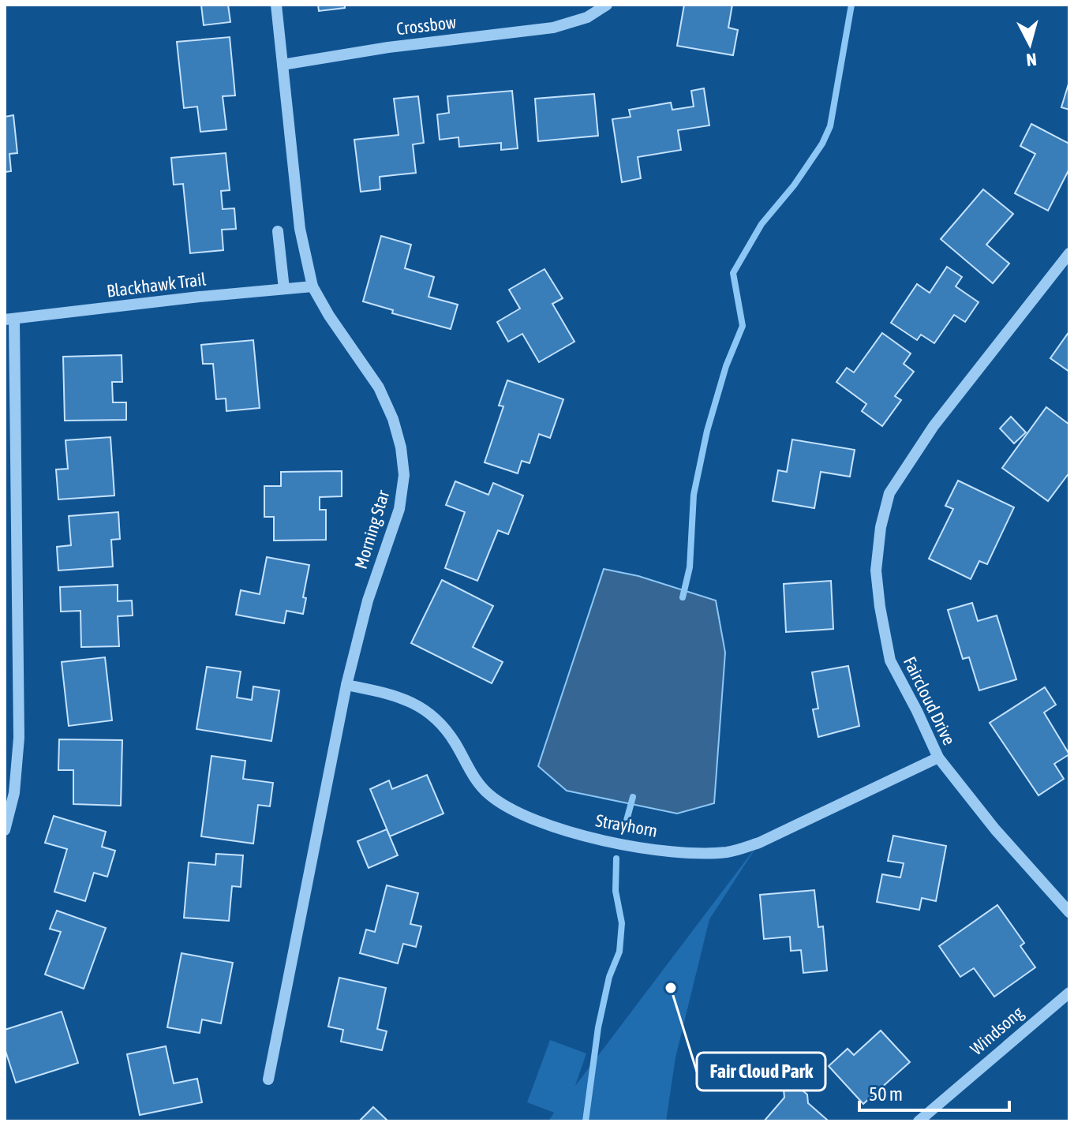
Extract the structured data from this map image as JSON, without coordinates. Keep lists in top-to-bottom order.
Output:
{
  "streets": {
    "street": [
      "Crossbow",
      "Blackhawk Trail",
      "Morning Star",
      "Faircloud Drive",
      "Strayhorn",
      "Windsong"
    ]
  },
  "crossings": [
    ["Crossbow", "Morning Star"],
    ["Blackhawk Trail", "Morning Star"],
    ["Morning Star", "Strayhorn"],
    ["Faircloud Drive", "Strayhorn"]
  ],
  "places": ["Fair Cloud Park"],
  "scale_bar": "50 m",
  "north": "bottom"
}
